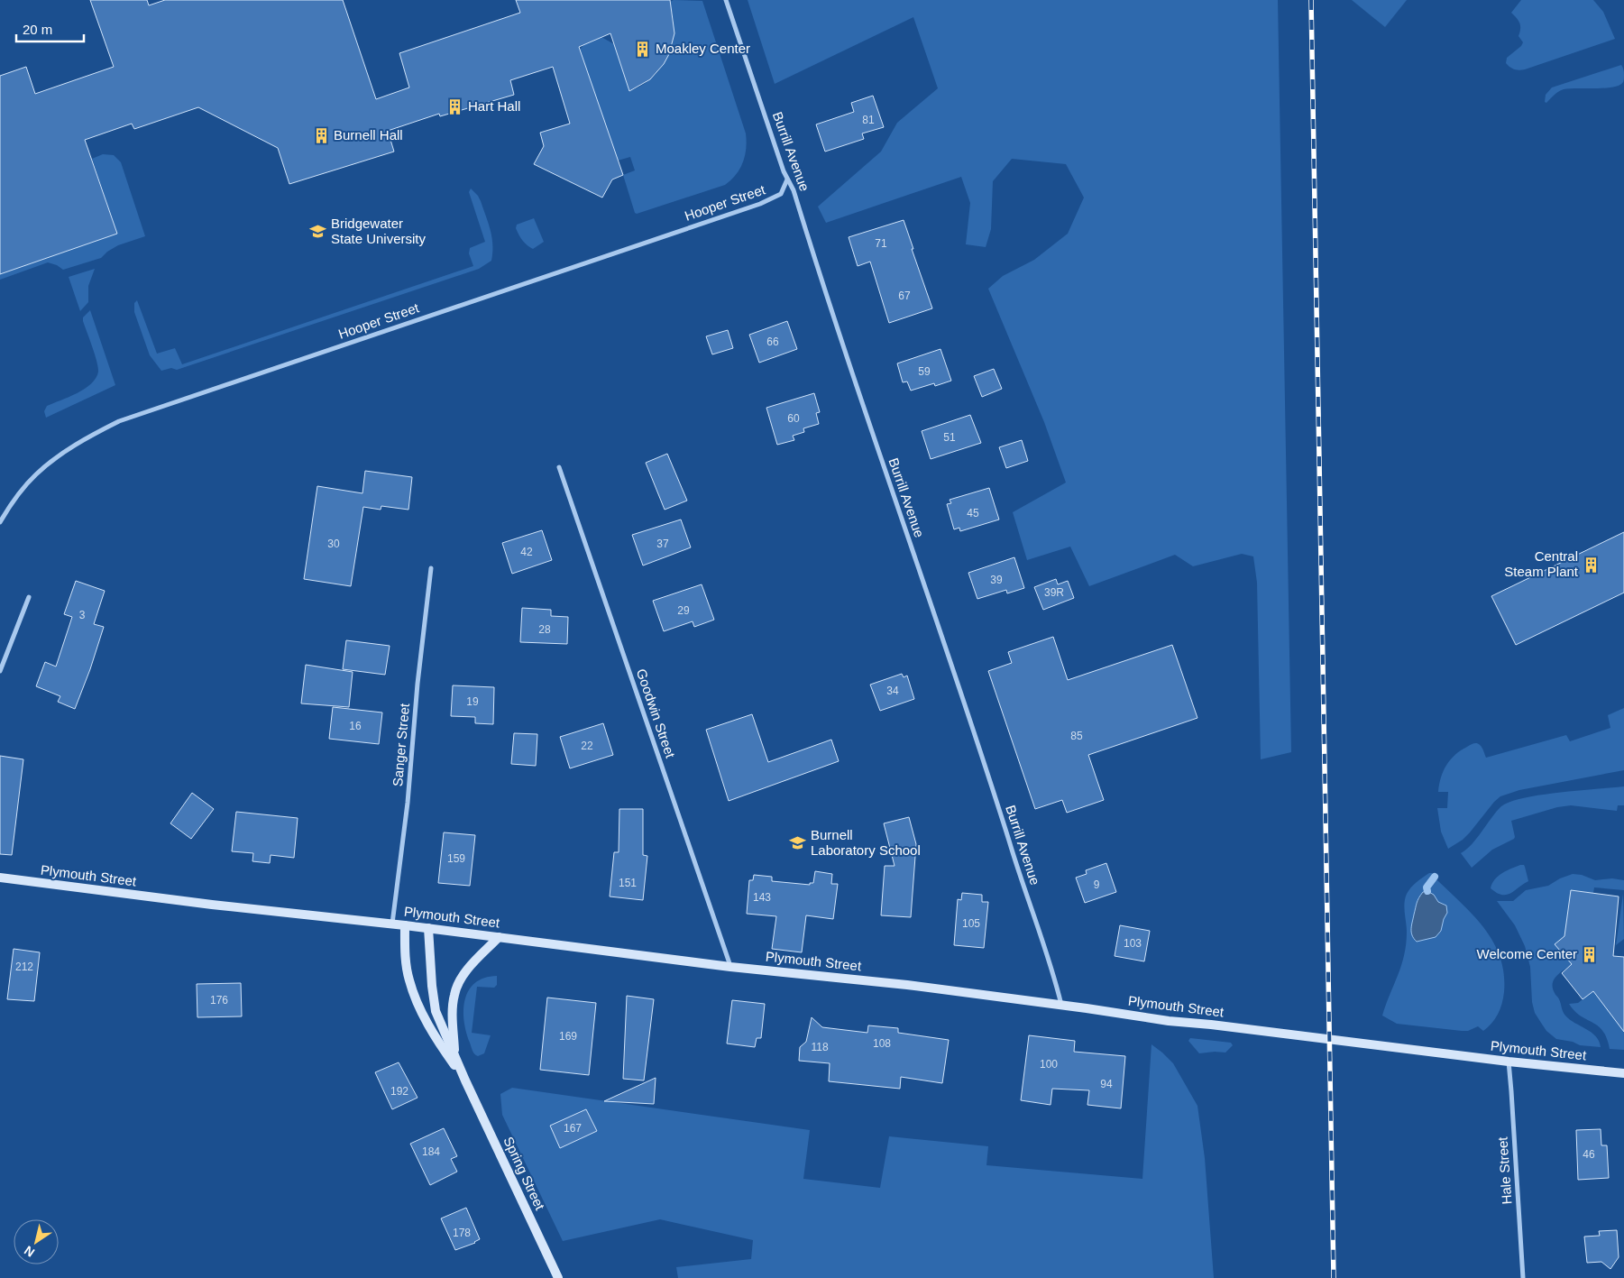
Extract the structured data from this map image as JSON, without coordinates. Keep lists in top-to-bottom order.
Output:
{
  "streets": {
    "main road": ["Plymouth Street", "Spring Street"],
    "street": [
      "Burrill Avenue",
      "Hooper Street",
      "Goodwin Street",
      "Sanger Street",
      "Hale Street"
    ]
  },
  "crossings": [
    ["Burrill Avenue", "Hooper Street"],
    ["Burrill Avenue", "Plymouth Street"],
    ["Goodwin Street", "Plymouth Street"],
    ["Sanger Street", "Plymouth Street"],
    ["Plymouth Street", "Hale Street"],
    ["Plymouth Street", "Spring Street"]
  ],
  "places": {
    "building": [
      "Moakley Center",
      "Hart Hall",
      "Burnell Hall",
      "Central Steam Plant",
      "Welcome Center"
    ],
    "school or university": ["Bridgewater State University", "Burnell Laboratory School"]
  },
  "house_numbers": [
    "81",
    "71",
    "67",
    "66",
    "59",
    "60",
    "51",
    "45",
    "30",
    "37",
    "42",
    "39",
    "39R",
    "29",
    "3",
    "28",
    "34",
    "19",
    "16",
    "85",
    "22",
    "159",
    "151",
    "9",
    "143",
    "105",
    "103",
    "212",
    "176",
    "169",
    "108",
    "118",
    "100",
    "94",
    "192",
    "167",
    "184",
    "46",
    "178"
  ],
  "scale_bar": "20 m",
  "north": "bottom left"
}
